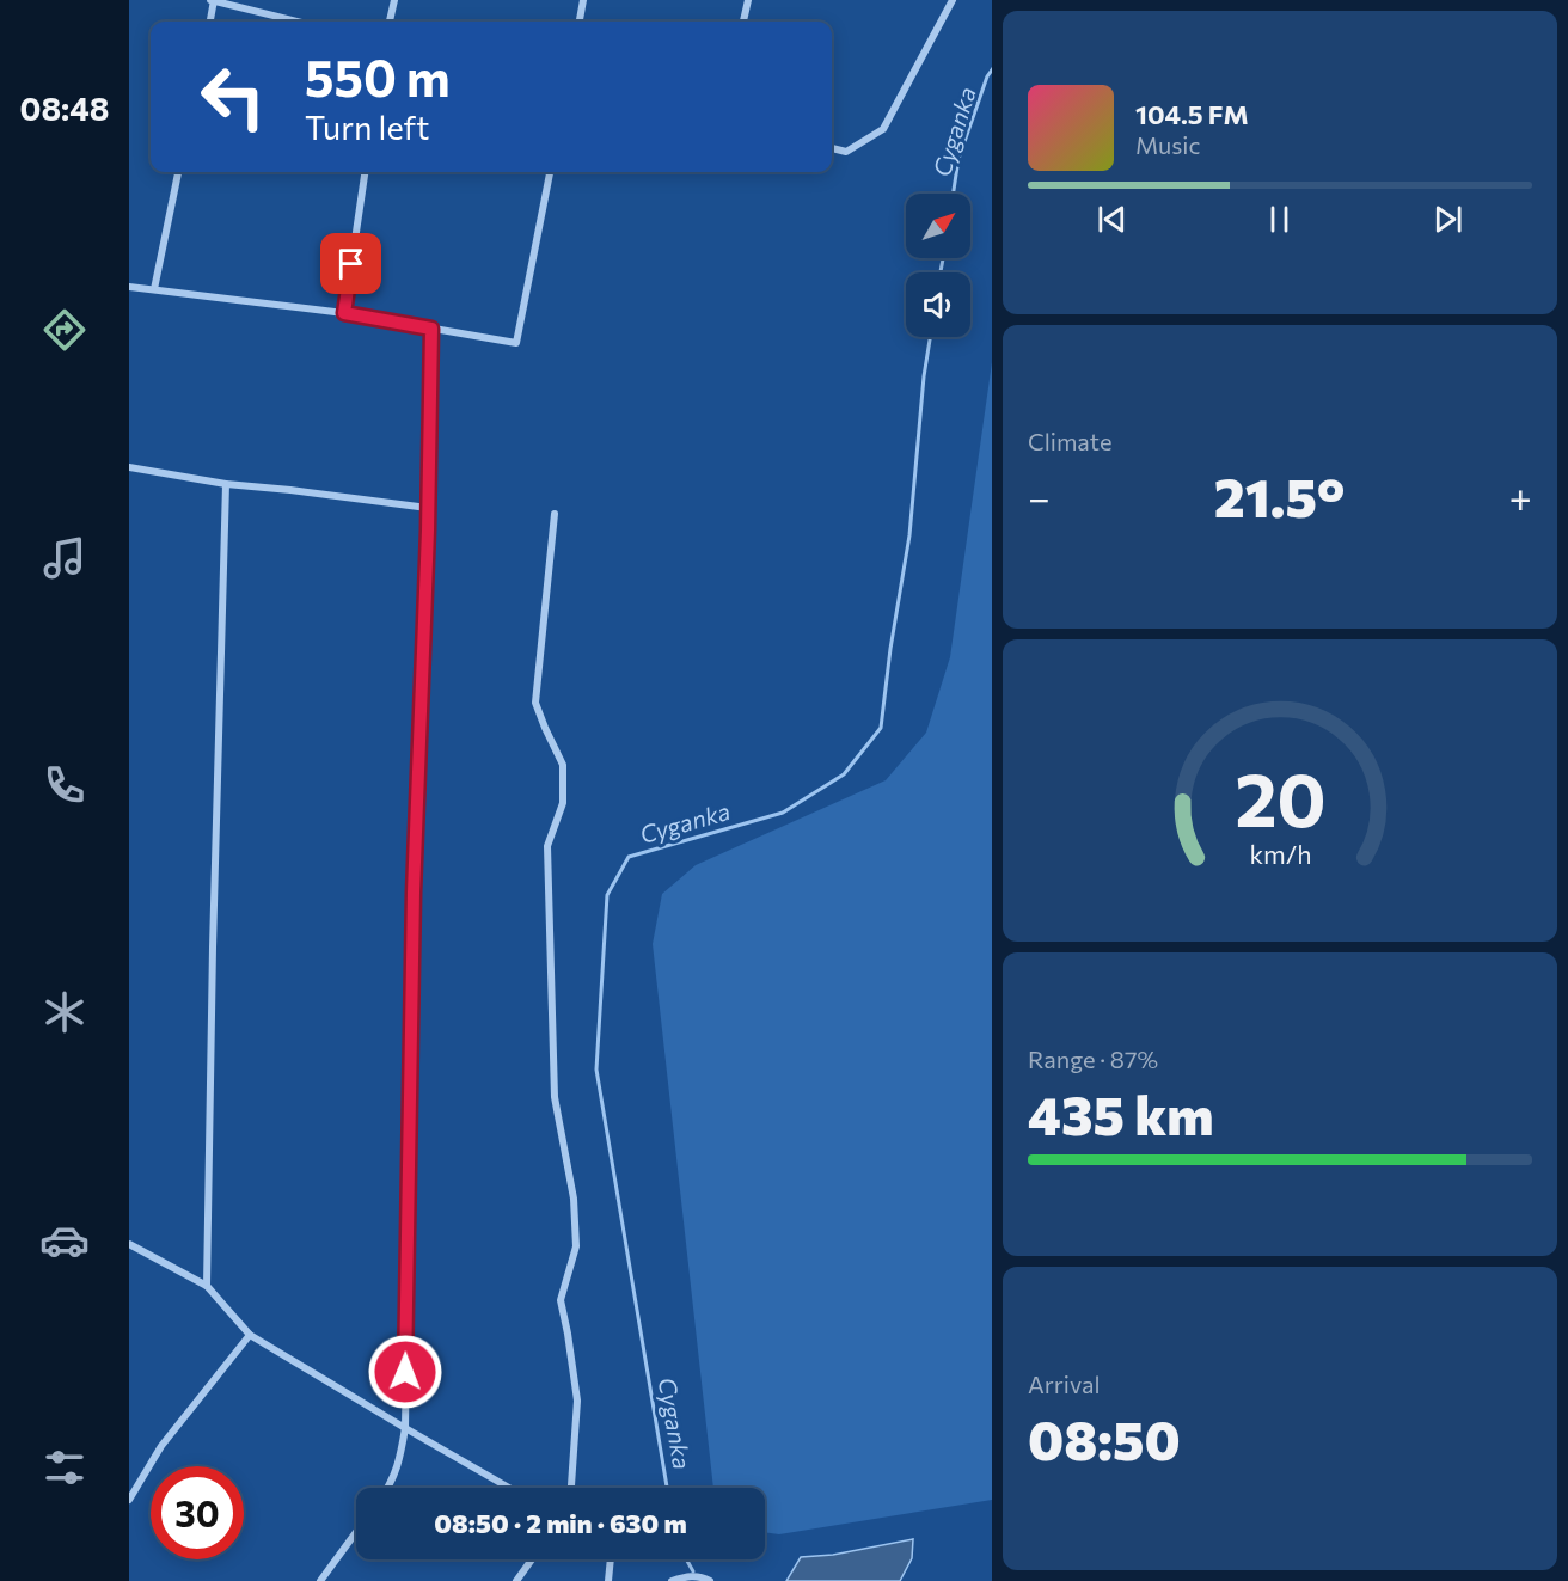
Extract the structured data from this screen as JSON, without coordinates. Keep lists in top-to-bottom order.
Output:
{
  "water": ["Cyganka"],
  "north": "top right",
  "page": {
    "tabs": "08:48",
    "turn": ["550 m", "Turn left"],
    "song": ["104.5 FM", "Music"],
    "tile": [
      "Climate",
      ["Range · 87%", "435 km"],
      ["Arrival", "08:50"]
    ],
    "heat": ["−", "21.5°", "+"],
    "limit": "30",
    "trip": "08:50 · 2 min · 630 m",
    "gauge": ["20", "km/h"]
  }
}
